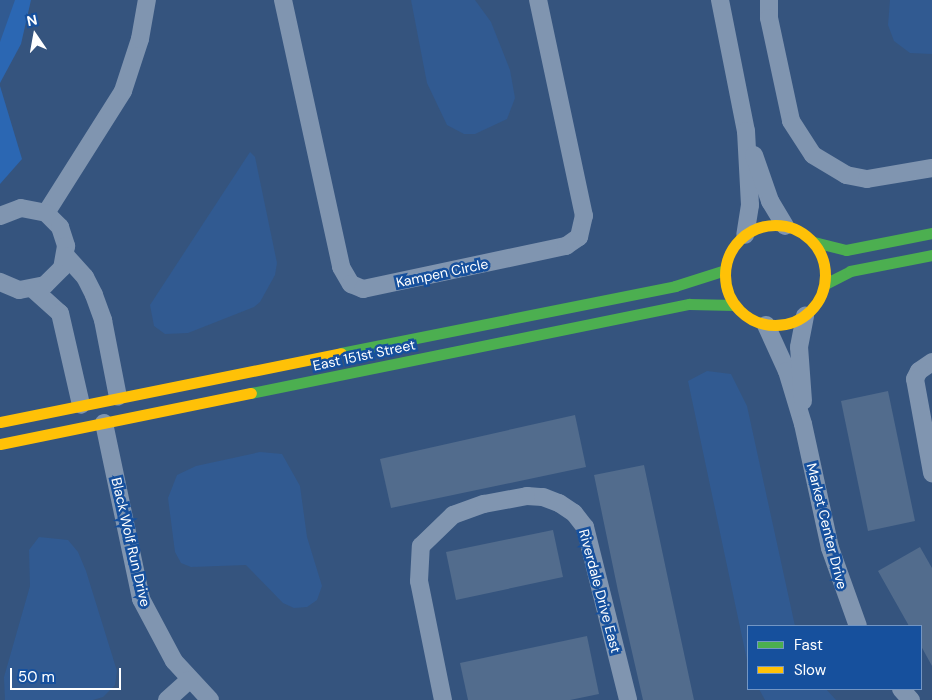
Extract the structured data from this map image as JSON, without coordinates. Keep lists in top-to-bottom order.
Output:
{
  "streets": {
    "street": [
      "Kampen Circle",
      "East 151st Street",
      "Market Center Drive",
      "Black Wolf Run Drive",
      "Riverdale Drive East"
    ]
  },
  "crossings": [
    ["East 151st Street", "Market Center Drive"],
    ["East 151st Street", "Black Wolf Run Drive"]
  ],
  "legend": ["Fast", "Slow"],
  "scale_bar": "50 m",
  "north": "top"
}
